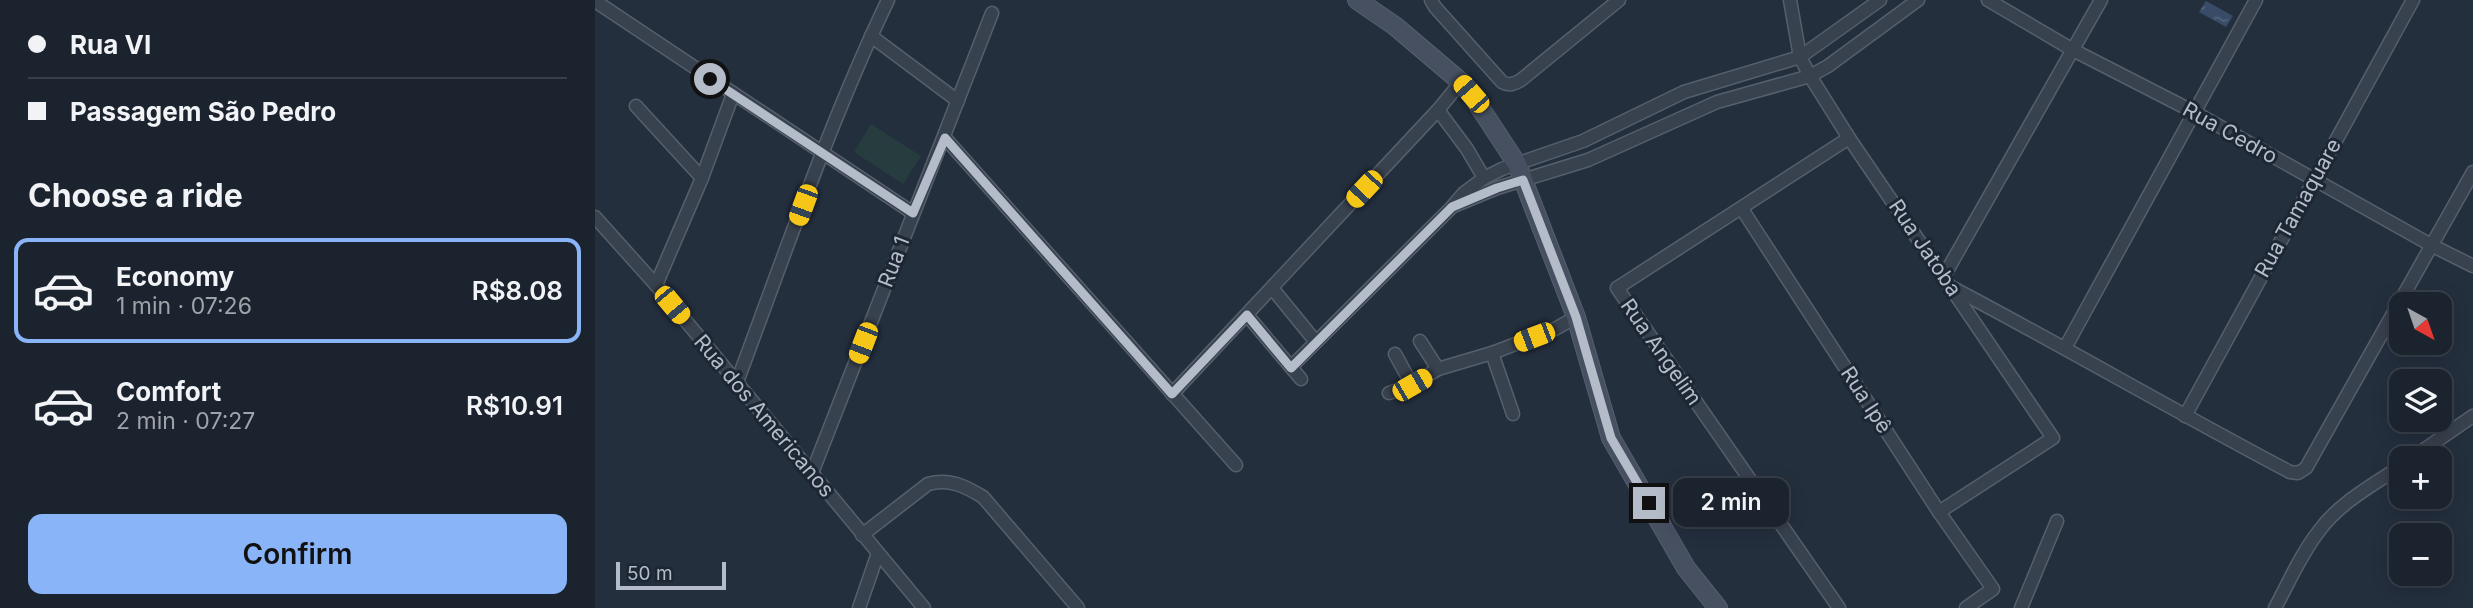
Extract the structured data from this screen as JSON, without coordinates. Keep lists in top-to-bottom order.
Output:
{
  "streets": {
    "street": [
      "Rua Cedro",
      "Rua Tamaquare",
      "Rua Jatoba",
      "Rua 1",
      "Rua Angelim",
      "Rua Ipê",
      "Rua dos Americanos"
    ]
  },
  "crossings": [
    ["Rua Cedro", "Rua Tamaquare"],
    ["Rua Jatoba", "Rua Angelim"],
    ["Rua Jatoba", "Rua Ipê"],
    ["Rua 1", "Rua dos Americanos"],
    ["Rua Angelim", "Rua Ipê"]
  ],
  "scale_bar": "50 m",
  "north": "bottom right",
  "page": {
    "banner": ["Rua VI", "Passagem São Pedro"],
    "heading": "Choose a ride",
    "list": [
      {
        "name": "Economy",
        "note": "1 min · 07:26",
        "value": "R$8.08"
      },
      {
        "name": "Comfort",
        "note": "2 min · 07:27",
        "value": "R$10.91"
      }
    ],
    "map_buttons": ["+", "−"],
    "bubble": "2 min",
    "buttons": "Confirm",
    "scale": "50 m"
  }
}
